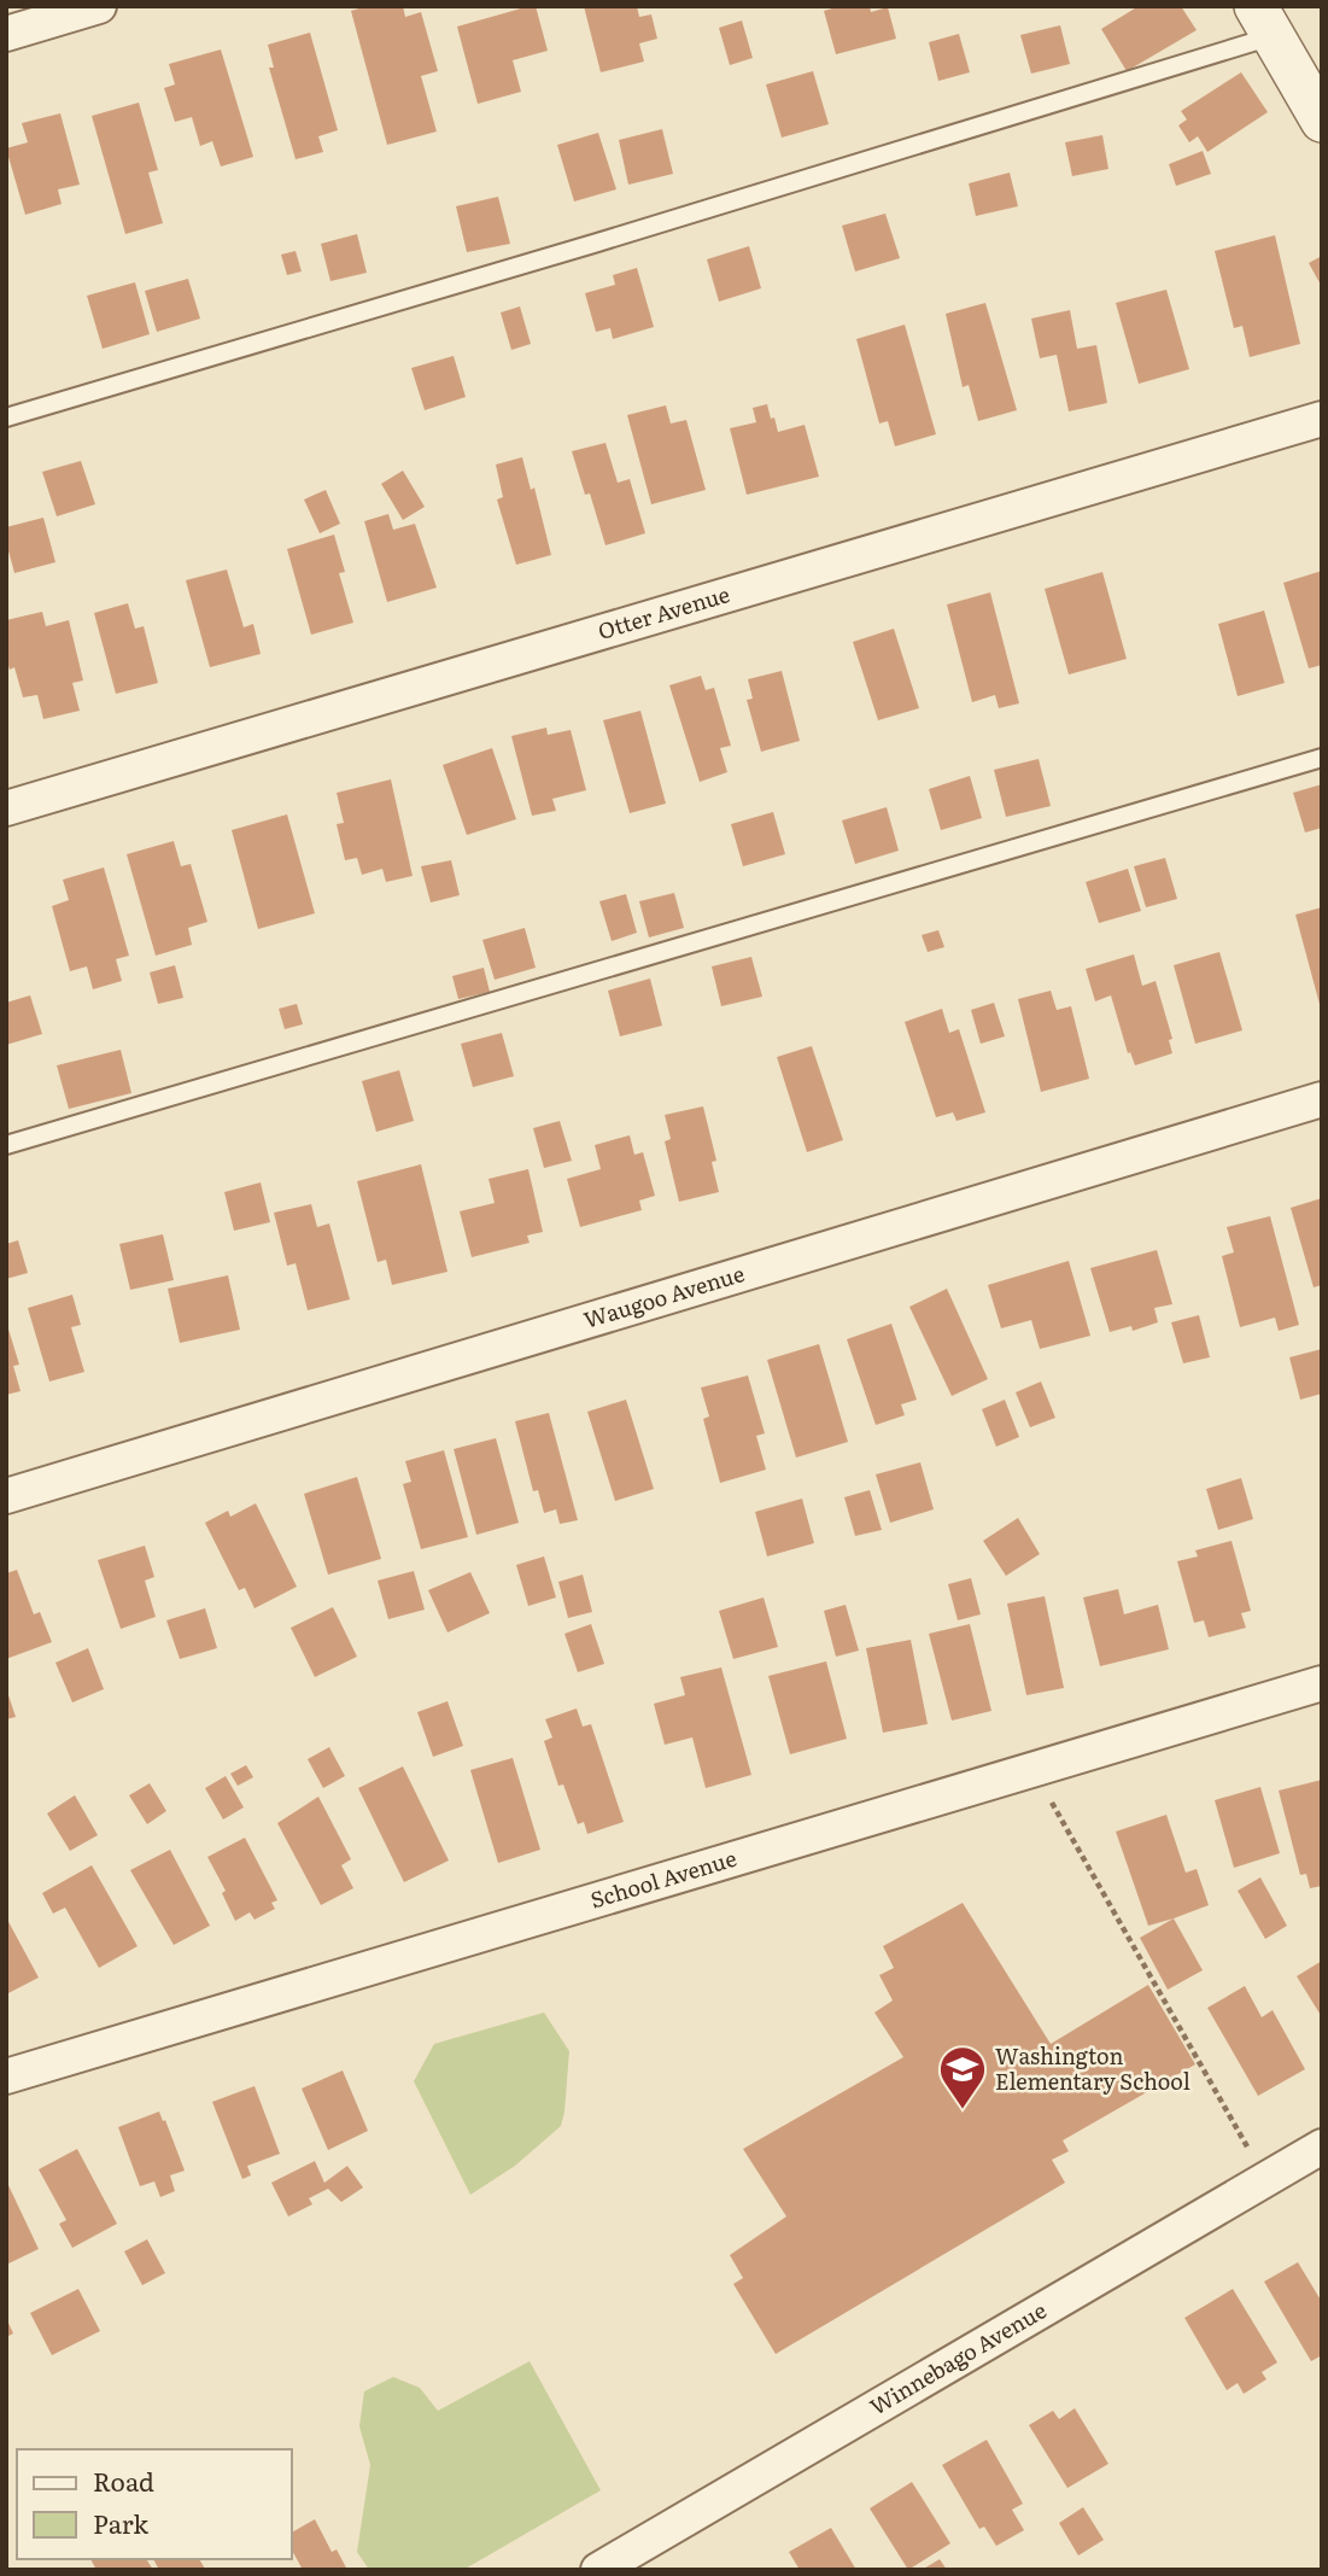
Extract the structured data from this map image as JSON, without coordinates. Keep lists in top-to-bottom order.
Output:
{
  "streets": {
    "street": [
      "Otter Avenue",
      "Waugoo Avenue",
      "School Avenue",
      "Winnebago Avenue"
    ]
  },
  "places": {
    "school or university": ["Washington Elementary School"]
  },
  "legend": ["Road", "Park"]
}
